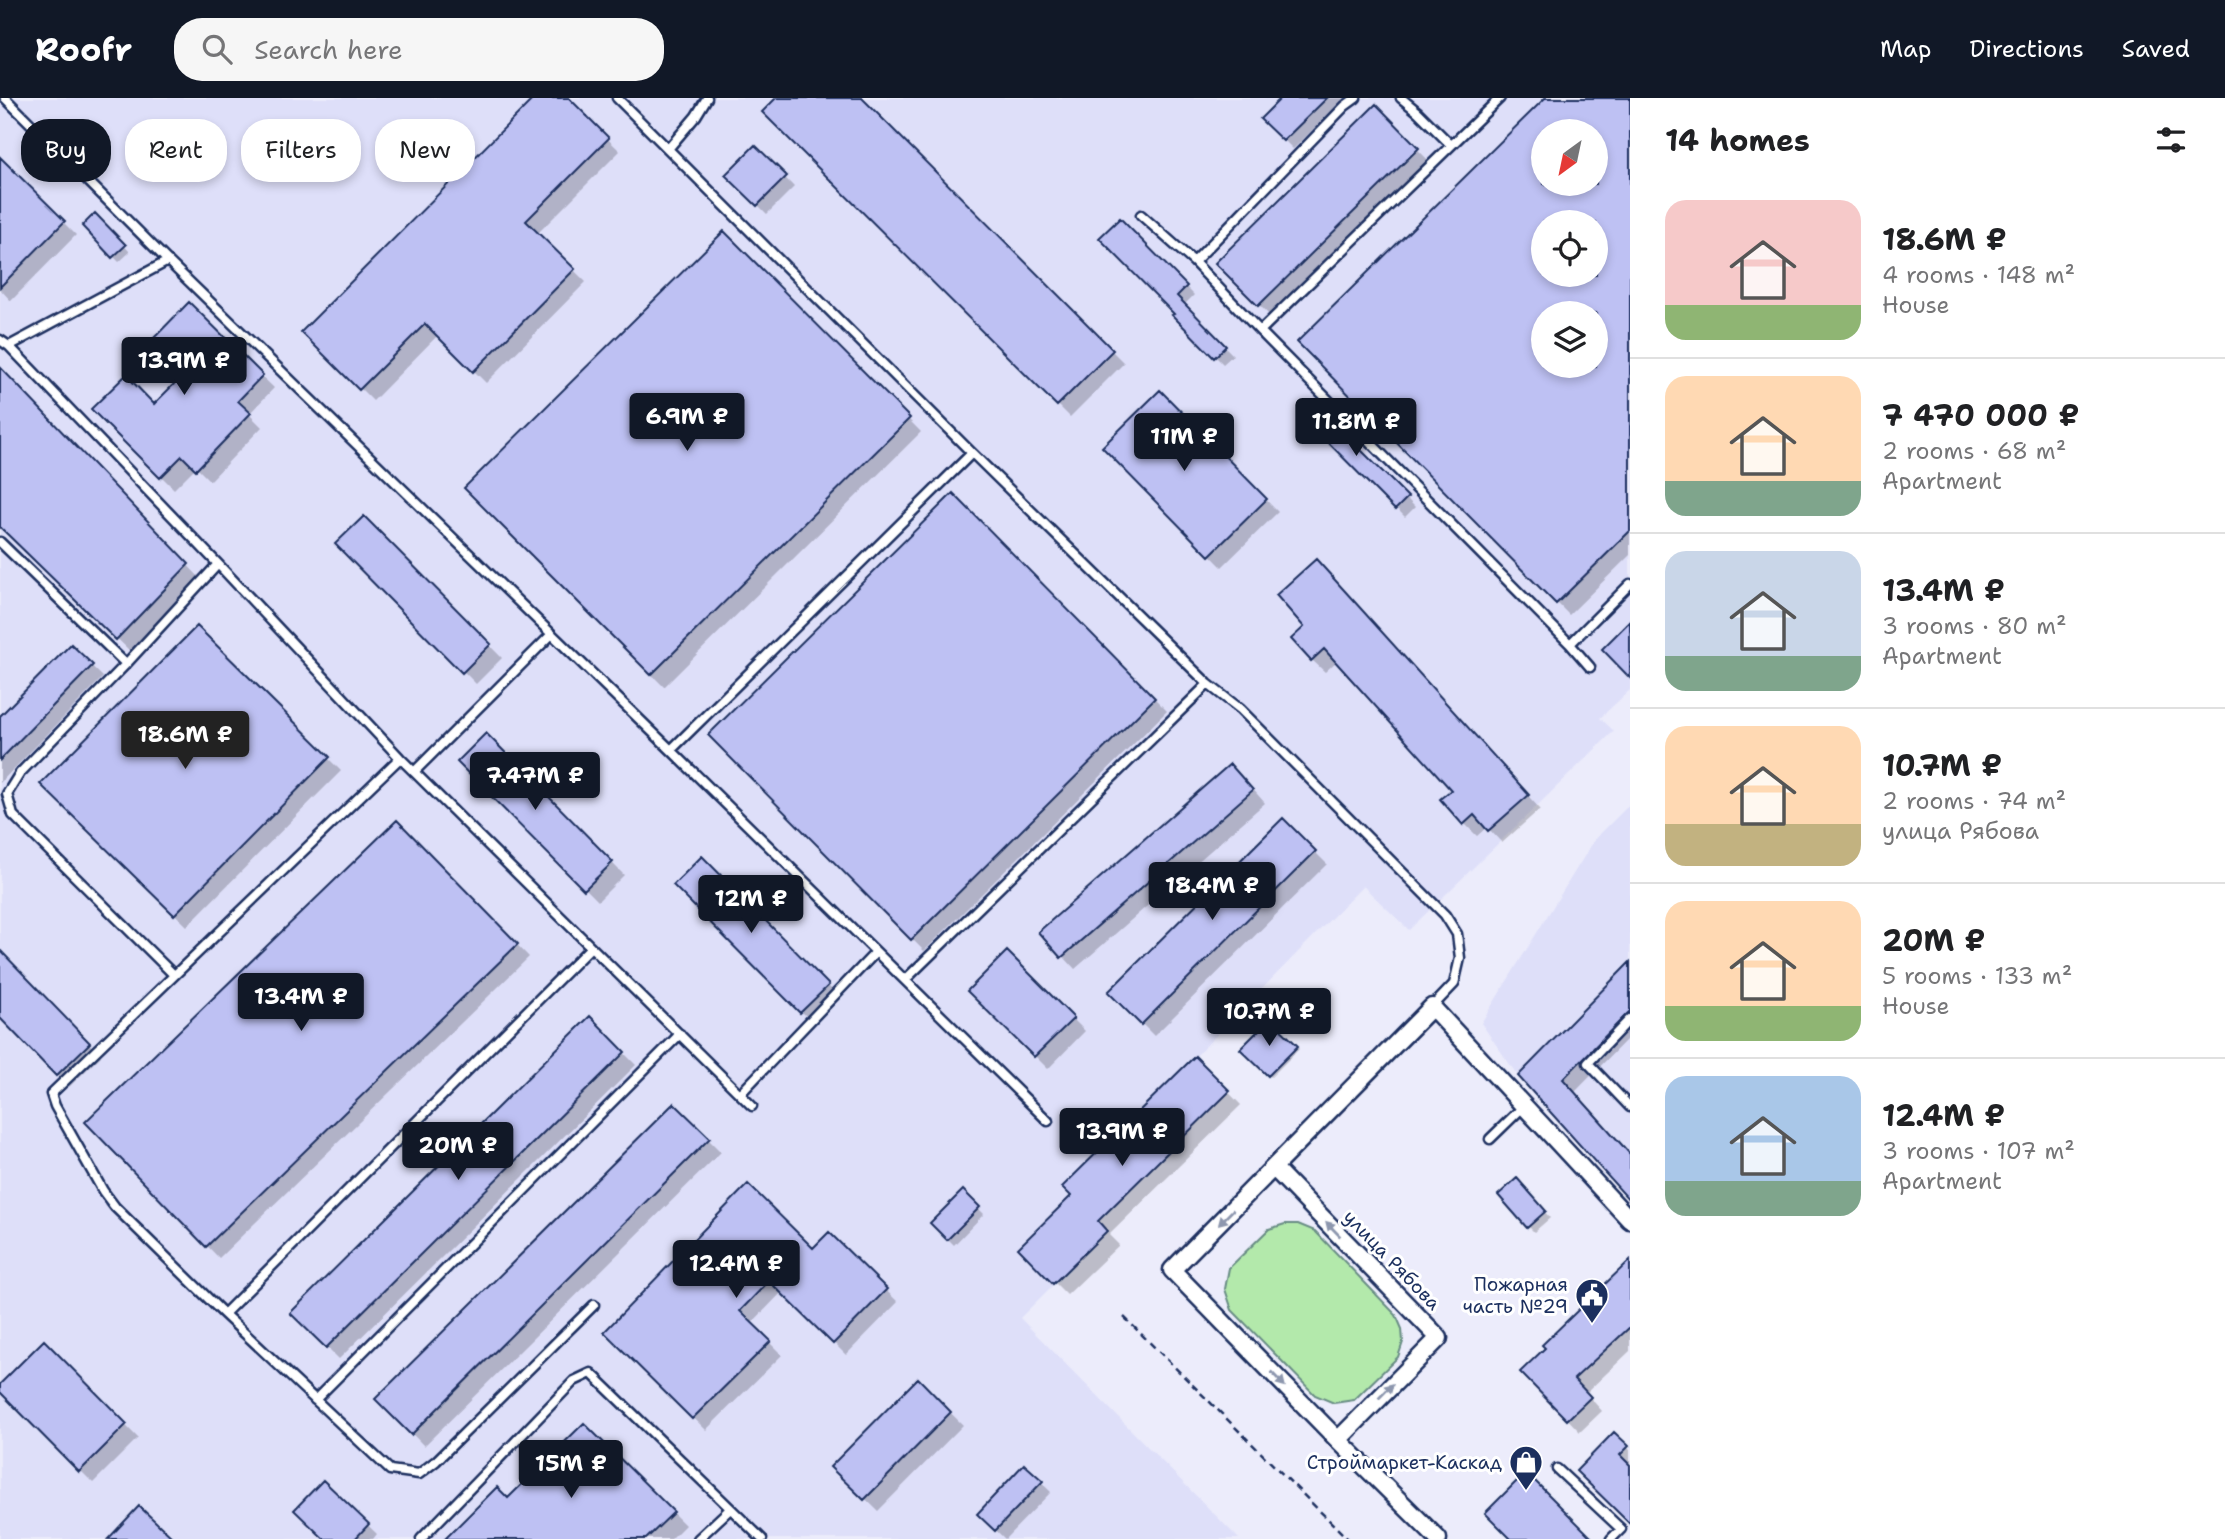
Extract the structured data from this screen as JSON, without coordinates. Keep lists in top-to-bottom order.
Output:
{
  "streets": {
    "street": ["улица Рябова"]
  },
  "places": {
    "public building": ["Пожарная часть №29"],
    "shop": ["Строймаркет-Каскад"]
  },
  "north": "bottom left",
  "page": {
    "header": "Roofr",
    "search": "Search here",
    "nav": ["Map", "Directions", "Saved"],
    "heading": "14 homes",
    "chip": [
      "Buy",
      "Rent",
      "Filters",
      "New"
    ],
    "list": [
      {
        "name": "18.6M ₽",
        "note": "4 rooms · 148 m² · House"
      },
      {
        "name": "7 470 000 ₽",
        "note": "2 rooms · 68 m² · Apartment"
      },
      {
        "name": "13.4M ₽",
        "note": "3 rooms · 80 m² · Apartment"
      },
      {
        "name": "10.7M ₽",
        "note": "2 rooms · 74 m² · улица Рябова"
      },
      {
        "name": "20M ₽",
        "note": "5 rooms · 133 m² · House"
      },
      {
        "name": "12.4M ₽",
        "note": "3 rooms · 107 m² · Apartment"
      }
    ],
    "price": [
      "13.9M ₽",
      "6.9M ₽",
      "11.8M ₽",
      "11M ₽",
      "18.6M ₽",
      "7.47M ₽",
      "18.4M ₽",
      "12M ₽",
      "13.4M ₽",
      "10.7M ₽",
      "13.9M ₽",
      "20M ₽",
      "12.4M ₽",
      "15M ₽"
    ]
  }
}
